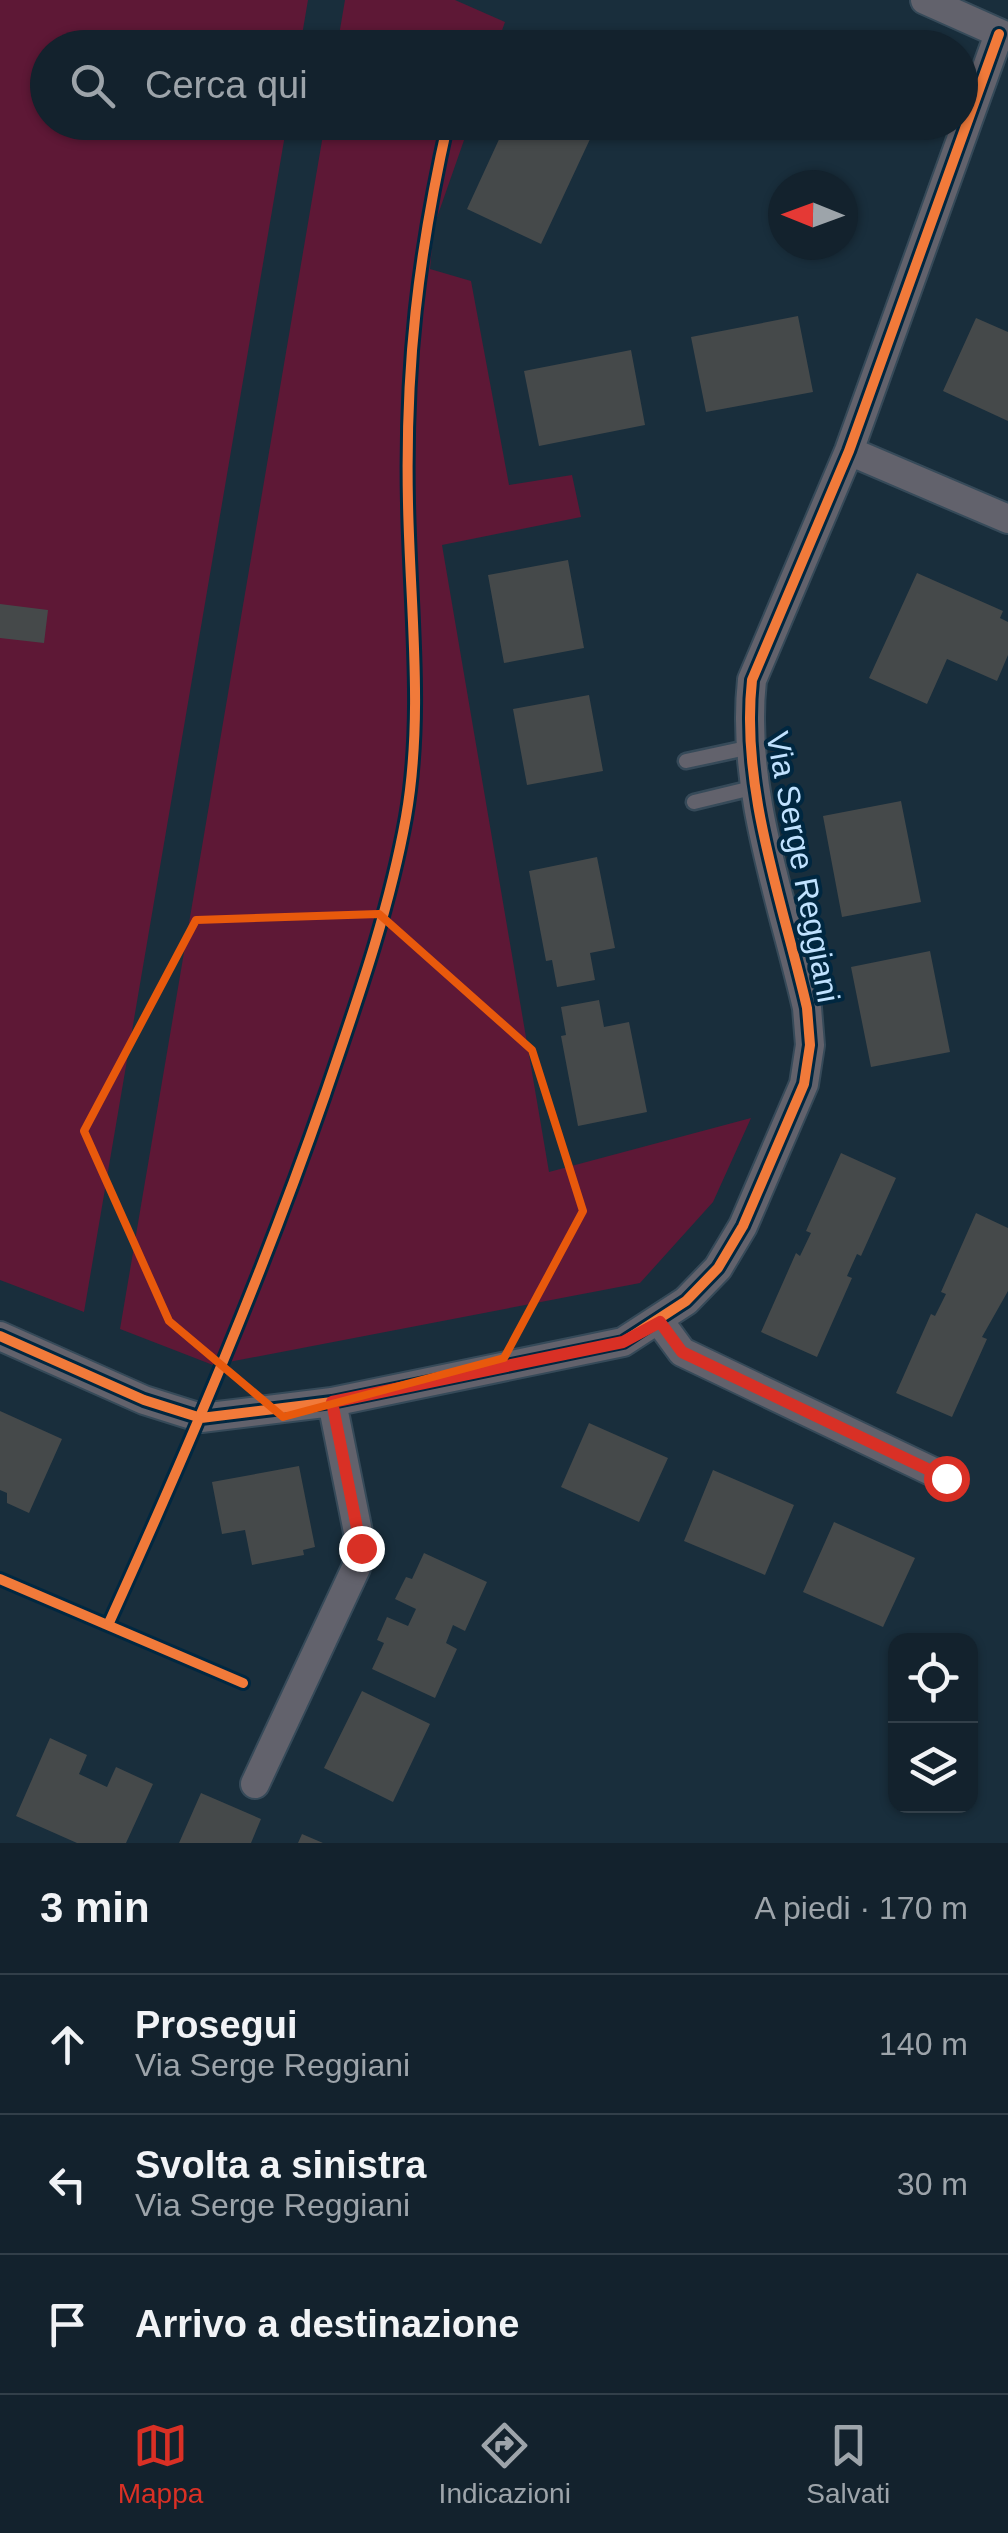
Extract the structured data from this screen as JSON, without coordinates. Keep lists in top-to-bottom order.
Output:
{
  "streets": {
    "street": ["Via Serge Reggiani"]
  },
  "north": "left",
  "page": {
    "search": "Cerca qui",
    "heading": ["3 min", "A piedi · 170 m"],
    "list": [
      ["Prosegui", "Via Serge Reggiani", "140 m"],
      ["Svolta a sinistra", "Via Serge Reggiani", "30 m"],
      "Arrivo a destinazione"
    ],
    "nav": ["Mappa", "Indicazioni", "Salvati"]
  }
}
